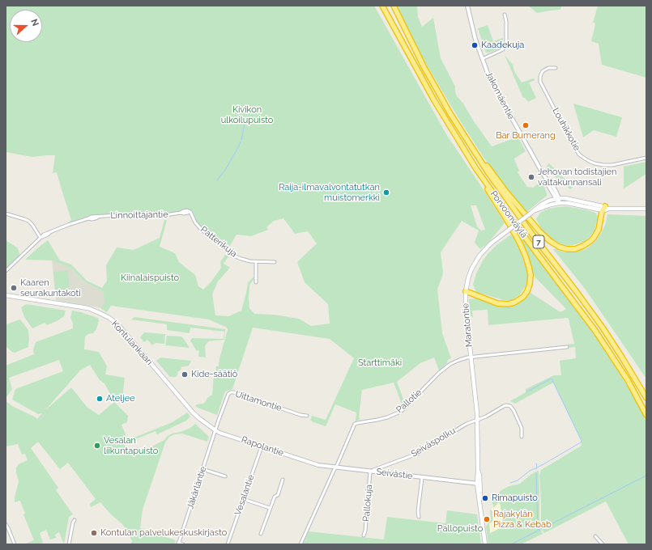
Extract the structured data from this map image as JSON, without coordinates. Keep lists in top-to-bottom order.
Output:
{
  "streets": {
    "highway": ["Porvoonväylä", "7"],
    "main road": ["Maratontie", "Kontulankaari"],
    "street": [
      "Jakomäentie",
      "Louhikkotie",
      "Linnoittajantie",
      "Patterikuja",
      "Uittamontie",
      "Pallotie",
      "Seiväspolku",
      "Rapolantie",
      "Seivästie",
      "Jäkärläntie",
      "Vesalantie",
      "Pallokuja"
    ]
  },
  "crossings": [
    ["Jakomäentie", "Maratontie"],
    ["Linnoittajantie", "Patterikuja"],
    ["Maratontie", "Pallotie"],
    ["Maratontie", "Seiväspolku"],
    ["Maratontie", "Seivästie"],
    ["Kontulankaari", "Uittamontie"],
    ["Kontulankaari", "Rapolantie"],
    ["Kontulankaari", "Jäkärläntie"],
    ["Uittamontie", "Rapolantie"],
    ["Uittamontie", "Jäkärläntie"],
    ["Pallotie", "Seivästie"],
    ["Seiväspolku", "Seivästie"],
    ["Seiväspolku", "Pallokuja"],
    ["Rapolantie", "Seivästie"],
    ["Rapolantie", "Jäkärläntie"],
    ["Rapolantie", "Vesalantie"],
    ["Seivästie", "Pallokuja"]
  ],
  "parks": [
    "Kivikon ulkoilupuisto",
    "Kiinalaispuisto",
    "Starttimäki",
    "Pallopuisto"
  ],
  "places": [
    "Kaadekuja",
    "Bar Bumerang",
    "Jehovan todistajien valtakunnansali",
    "Raija-ilmavalvontatutkan muistomerkki",
    "Kaaren seurakuntakoti",
    "Kide-säätiö",
    "Ateljee",
    "Vesalan liikuntapuisto",
    "Rimapuisto",
    "Rajakylän Pizza & Kebab",
    "Kontulan palvelukeskuskirjasto"
  ],
  "north": "right"
}
